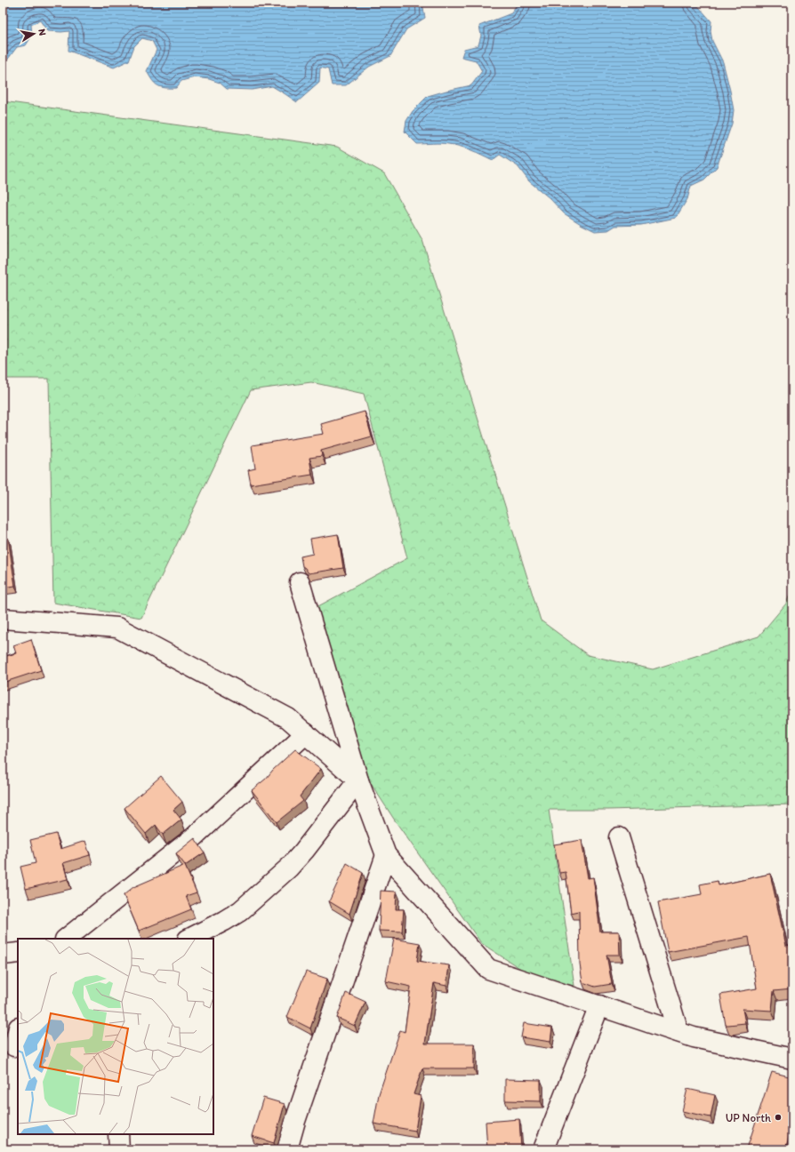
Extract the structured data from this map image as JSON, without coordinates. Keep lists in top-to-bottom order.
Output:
{
  "places": ["UP North"],
  "north": "right"
}
